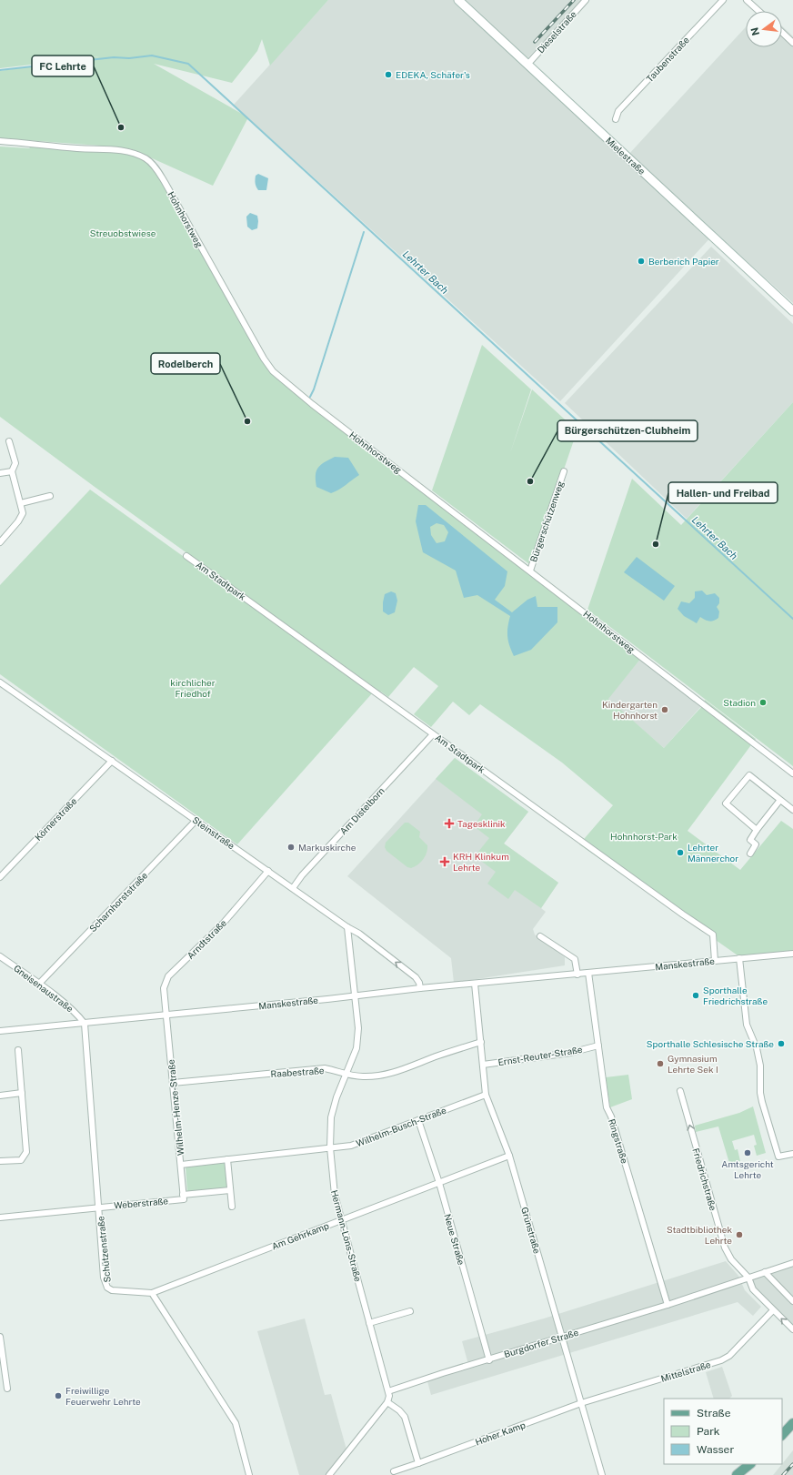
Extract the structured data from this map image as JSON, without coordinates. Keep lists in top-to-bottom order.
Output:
{
  "streets": {
    "street": [
      "Dieselstraße",
      "Taubenstraße",
      "Mielestraße",
      "Hohnhorstweg",
      "Bürgerschützenweg",
      "Am Stadtpark",
      "Am Distelborn",
      "Körnerstraße",
      "Steinstraße",
      "Scharnhorststraße",
      "Arndtstraße",
      "Manskestraße",
      "Gneisenaustraße",
      "Ernst-Reuter-Straße",
      "Raabestraße",
      "Wilhelm-Henze-Straße",
      "Wilhelm-Busch-Straße",
      "Ringstraße",
      "Friedrichstraße",
      "Weberstraße",
      "Grünstraße",
      "Am Gehrkamp",
      "Hermann-Löns-Straße",
      "Neue Straße",
      "Schützenstraße",
      "Burgdorfer Straße",
      "Mittelstraße",
      "Hoher Kamp"
    ]
  },
  "crossings": [
    ["Dieselstraße", "Mielestraße"],
    ["Hohnhorstweg", "Bürgerschützenweg"],
    ["Am Stadtpark", "Am Distelborn"],
    ["Am Stadtpark", "Manskestraße"],
    ["Am Distelborn", "Steinstraße"],
    ["Körnerstraße", "Steinstraße"],
    ["Steinstraße", "Scharnhorststraße"],
    ["Steinstraße", "Arndtstraße"],
    ["Steinstraße", "Manskestraße"],
    ["Steinstraße", "Hermann-Löns-Straße"],
    ["Scharnhorststraße", "Gneisenaustraße"],
    ["Arndtstraße", "Manskestraße"],
    ["Arndtstraße", "Wilhelm-Henze-Straße"],
    ["Manskestraße", "Gneisenaustraße"],
    ["Manskestraße", "Wilhelm-Henze-Straße"],
    ["Manskestraße", "Ringstraße"],
    ["Manskestraße", "Grünstraße"],
    ["Manskestraße", "Hermann-Löns-Straße"],
    ["Manskestraße", "Schützenstraße"],
    ["Gneisenaustraße", "Schützenstraße"],
    ["Ernst-Reuter-Straße", "Ringstraße"],
    ["Ernst-Reuter-Straße", "Grünstraße"],
    ["Raabestraße", "Wilhelm-Henze-Straße"],
    ["Raabestraße", "Grünstraße"],
    ["Raabestraße", "Hermann-Löns-Straße"],
    ["Wilhelm-Henze-Straße", "Wilhelm-Busch-Straße"],
    ["Wilhelm-Henze-Straße", "Weberstraße"],
    ["Wilhelm-Busch-Straße", "Grünstraße"],
    ["Wilhelm-Busch-Straße", "Hermann-Löns-Straße"],
    ["Wilhelm-Busch-Straße", "Neue Straße"],
    ["Ringstraße", "Burgdorfer Straße"],
    ["Friedrichstraße", "Burgdorfer Straße"],
    ["Friedrichstraße", "Mittelstraße"],
    ["Weberstraße", "Schützenstraße"],
    ["Grünstraße", "Am Gehrkamp"],
    ["Grünstraße", "Burgdorfer Straße"],
    ["Grünstraße", "Mittelstraße"],
    ["Grünstraße", "Hoher Kamp"],
    ["Am Gehrkamp", "Hermann-Löns-Straße"],
    ["Am Gehrkamp", "Neue Straße"],
    ["Am Gehrkamp", "Schützenstraße"],
    ["Hermann-Löns-Straße", "Burgdorfer Straße"],
    ["Neue Straße", "Burgdorfer Straße"],
    ["Mittelstraße", "Hoher Kamp"]
  ],
  "one_way": ["Friedrichstraße"],
  "water": ["Lehrter Bach"],
  "parks": ["Streuobstwiese", "kirchlicher Friedhof", "Hohnhorst-Park"],
  "places": {
    "other": [
      "EDEKA, Schäfer's",
      "FC Lehrte",
      "Berberich Papier",
      "Rodelberch",
      "Bürgerschützen-Clubheim",
      "Hallen- und Freibad",
      "Stadion",
      "Kindergarten Hohnhorst",
      "Markuskirche",
      "Lehrter Männerchor",
      "Sporthalle Friedrichstraße",
      "Sporthalle Schlesische Straße",
      "Gymnasium Lehrte Sek I",
      "Amtsgericht Lehrte",
      "Stadtbibliothek Lehrte",
      "Freiwillige Feuerwehr Lehrte"
    ],
    "health": ["Tagesklinik", "KRH Klinkum Lehrte"]
  },
  "legend": ["Straße", "Park", "Wasser"],
  "north": "left"
}
